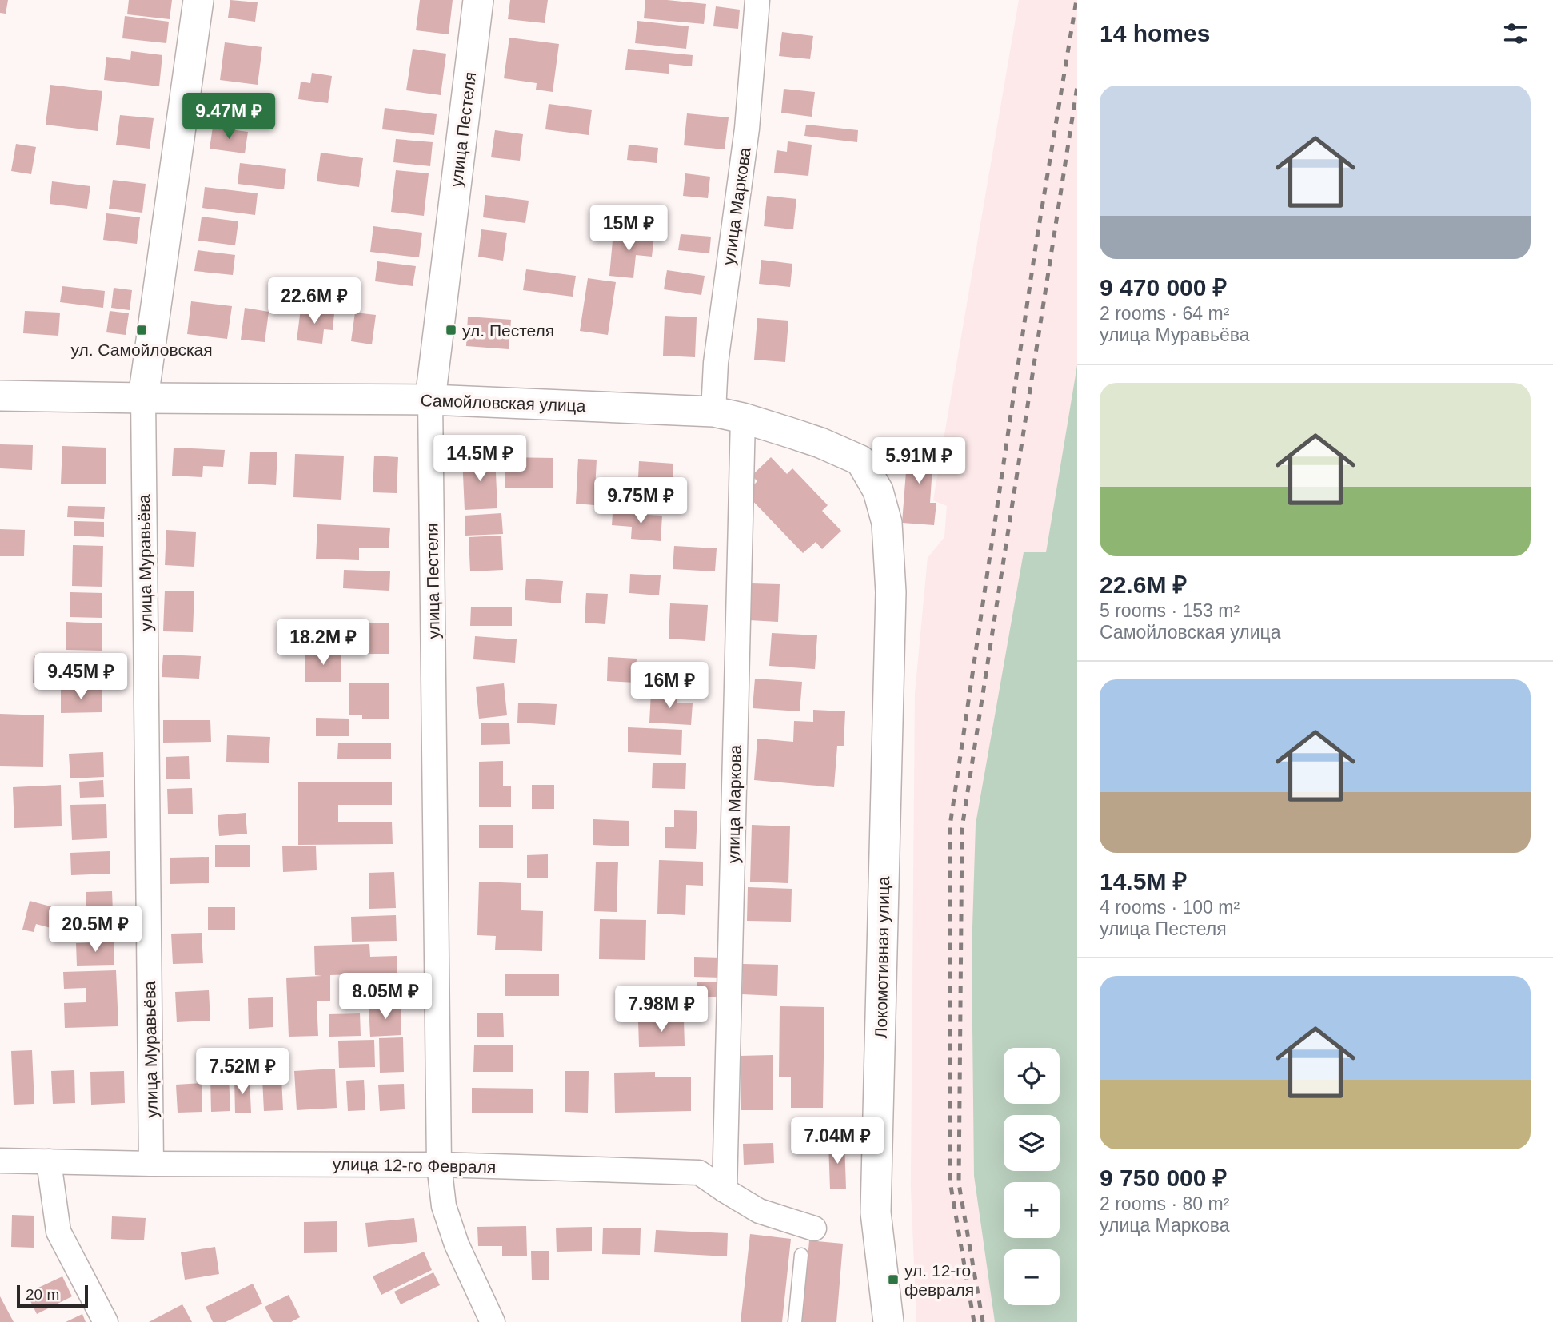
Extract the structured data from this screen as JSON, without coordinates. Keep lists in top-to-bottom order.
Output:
{
  "streets": {
    "street": [
      "улица Пестеля",
      "улица Маркова",
      "Самойловская улица",
      "улица Муравьёва",
      "Локомотивная улица",
      "улица 12-го Февраля"
    ]
  },
  "crossings": [
    ["улица Пестеля", "Самойловская улица"],
    ["улица Пестеля", "улица 12-го Февраля"],
    ["улица Маркова", "Самойловская улица"],
    ["улица Маркова", "улица 12-го Февраля"],
    ["Самойловская улица", "улица Муравьёва"],
    ["Самойловская улица", "Локомотивная улица"],
    ["улица Муравьёва", "улица 12-го Февраля"]
  ],
  "places": {
    "transit": ["ул. Самойловская", "ул. Пестеля", "ул. 12-го февраля"]
  },
  "scale_bar": "20 m",
  "page": {
    "heading": "14 homes",
    "list": [
      {
        "name": "9 470 000 ₽",
        "note": "2 rooms · 64 m² · улица Муравьёва"
      },
      {
        "name": "22.6M ₽",
        "note": "5 rooms · 153 m² · Самойловская улица"
      },
      {
        "name": "14.5M ₽",
        "note": "4 rooms · 100 m² · улица Пестеля"
      },
      {
        "name": "9 750 000 ₽",
        "note": "2 rooms · 80 m² · улица Маркова"
      }
    ],
    "price": [
      "9.47M ₽",
      "15M ₽",
      "22.6M ₽",
      "14.5M ₽",
      "5.91M ₽",
      "9.75M ₽",
      "18.2M ₽",
      "9.45M ₽",
      "16M ₽",
      "20.5M ₽",
      "8.05M ₽",
      "7.98M ₽",
      "7.52M ₽",
      "7.04M ₽"
    ],
    "map_buttons": ["+", "−"],
    "scale": "20 m"
  }
}
